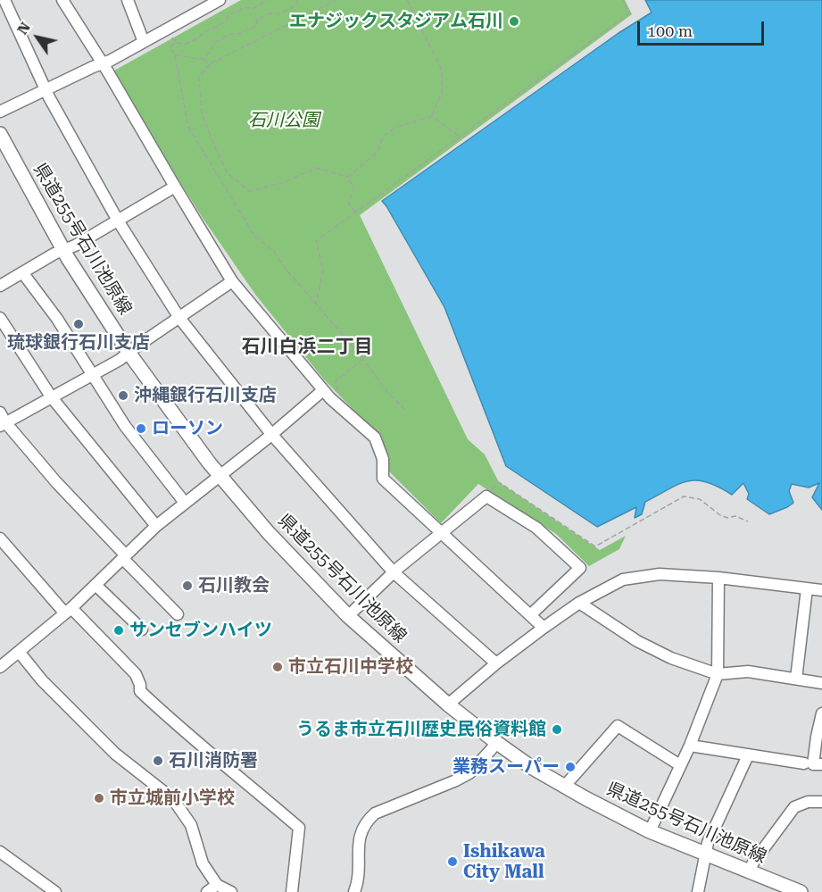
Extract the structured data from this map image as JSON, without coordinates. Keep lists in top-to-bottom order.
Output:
{
  "streets": {
    "main road": ["県道255号石川池原線"]
  },
  "districts": ["石川白浜二丁目"],
  "parks": ["石川公園"],
  "places": [
    "エナジックスタジアム石川",
    "琉球銀行石川支店",
    "沖縄銀行石川支店",
    "ローソン",
    "石川教会",
    "サンセブンハイツ",
    "市立石川中学校",
    "うるま市立石川歴史民俗資料館",
    "石川消防署",
    "業務スーパー",
    "市立城前小学校",
    "Ishikawa City Mall"
  ],
  "scale_bar": "100 m",
  "north": "top left"
}
